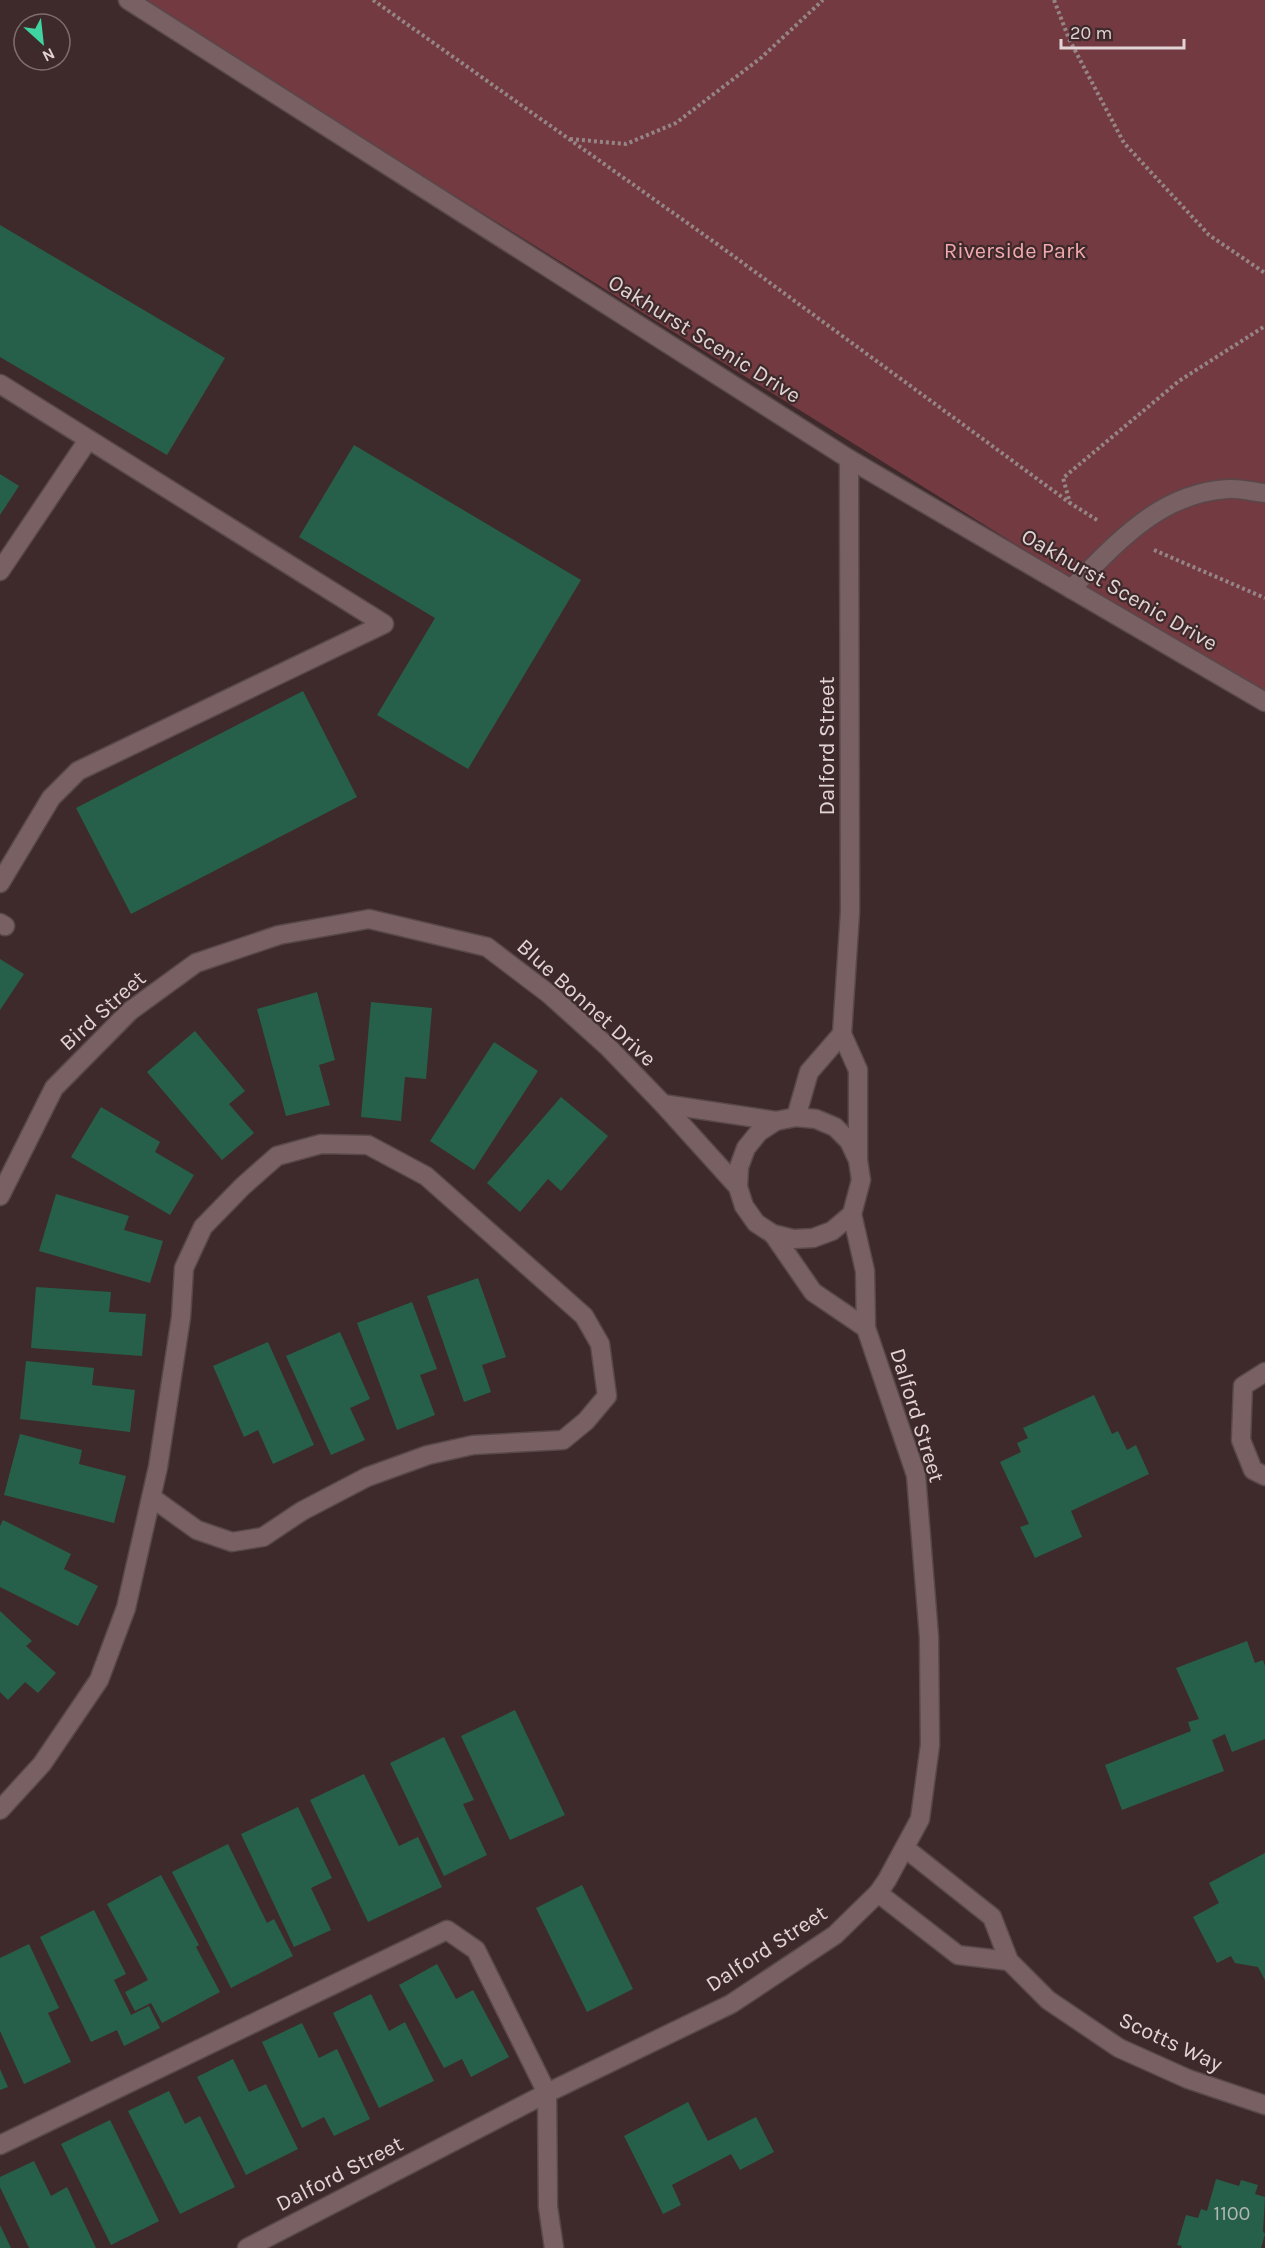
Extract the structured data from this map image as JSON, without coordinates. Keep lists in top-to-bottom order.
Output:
{
  "streets": {
    "street": [
      "Oakhurst Scenic Drive",
      "Dalford Street",
      "Blue Bonnet Drive",
      "Bird Street",
      "Scotts Way"
    ]
  },
  "crossings": [
    ["Oakhurst Scenic Drive", "Dalford Street"],
    ["Dalford Street", "Blue Bonnet Drive"],
    ["Dalford Street", "Scotts Way"],
    ["Blue Bonnet Drive", "Bird Street"]
  ],
  "parks": ["Riverside Park"],
  "house_numbers": ["1100"],
  "scale_bar": "20 m",
  "north": "bottom right"
}
